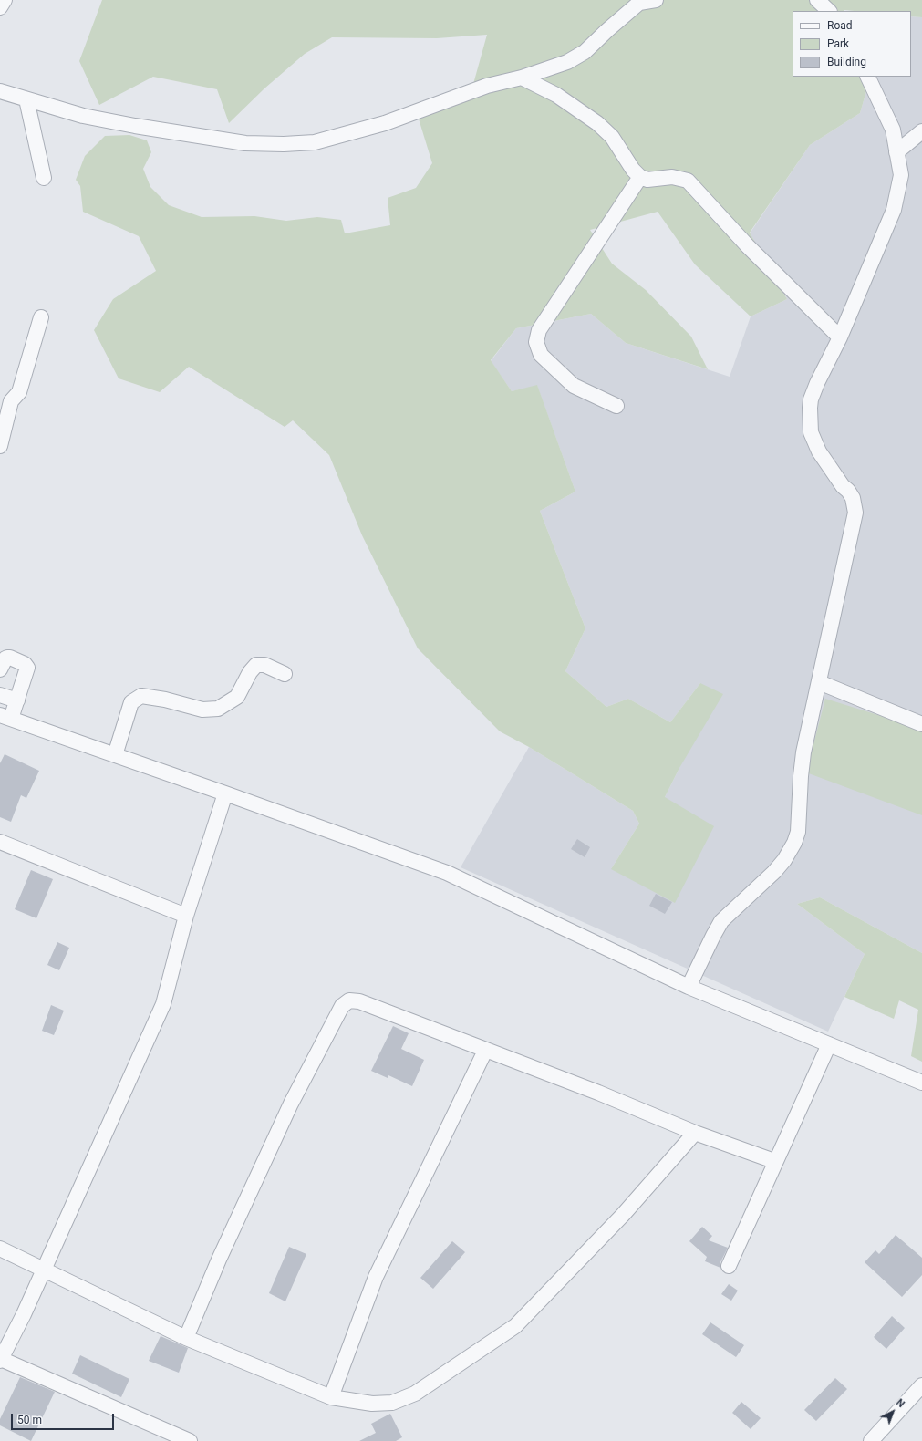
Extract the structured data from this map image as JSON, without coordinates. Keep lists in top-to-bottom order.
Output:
{
  "legend": ["Road", "Park", "Building"],
  "scale_bar": "50 m",
  "north": "top right"
}
